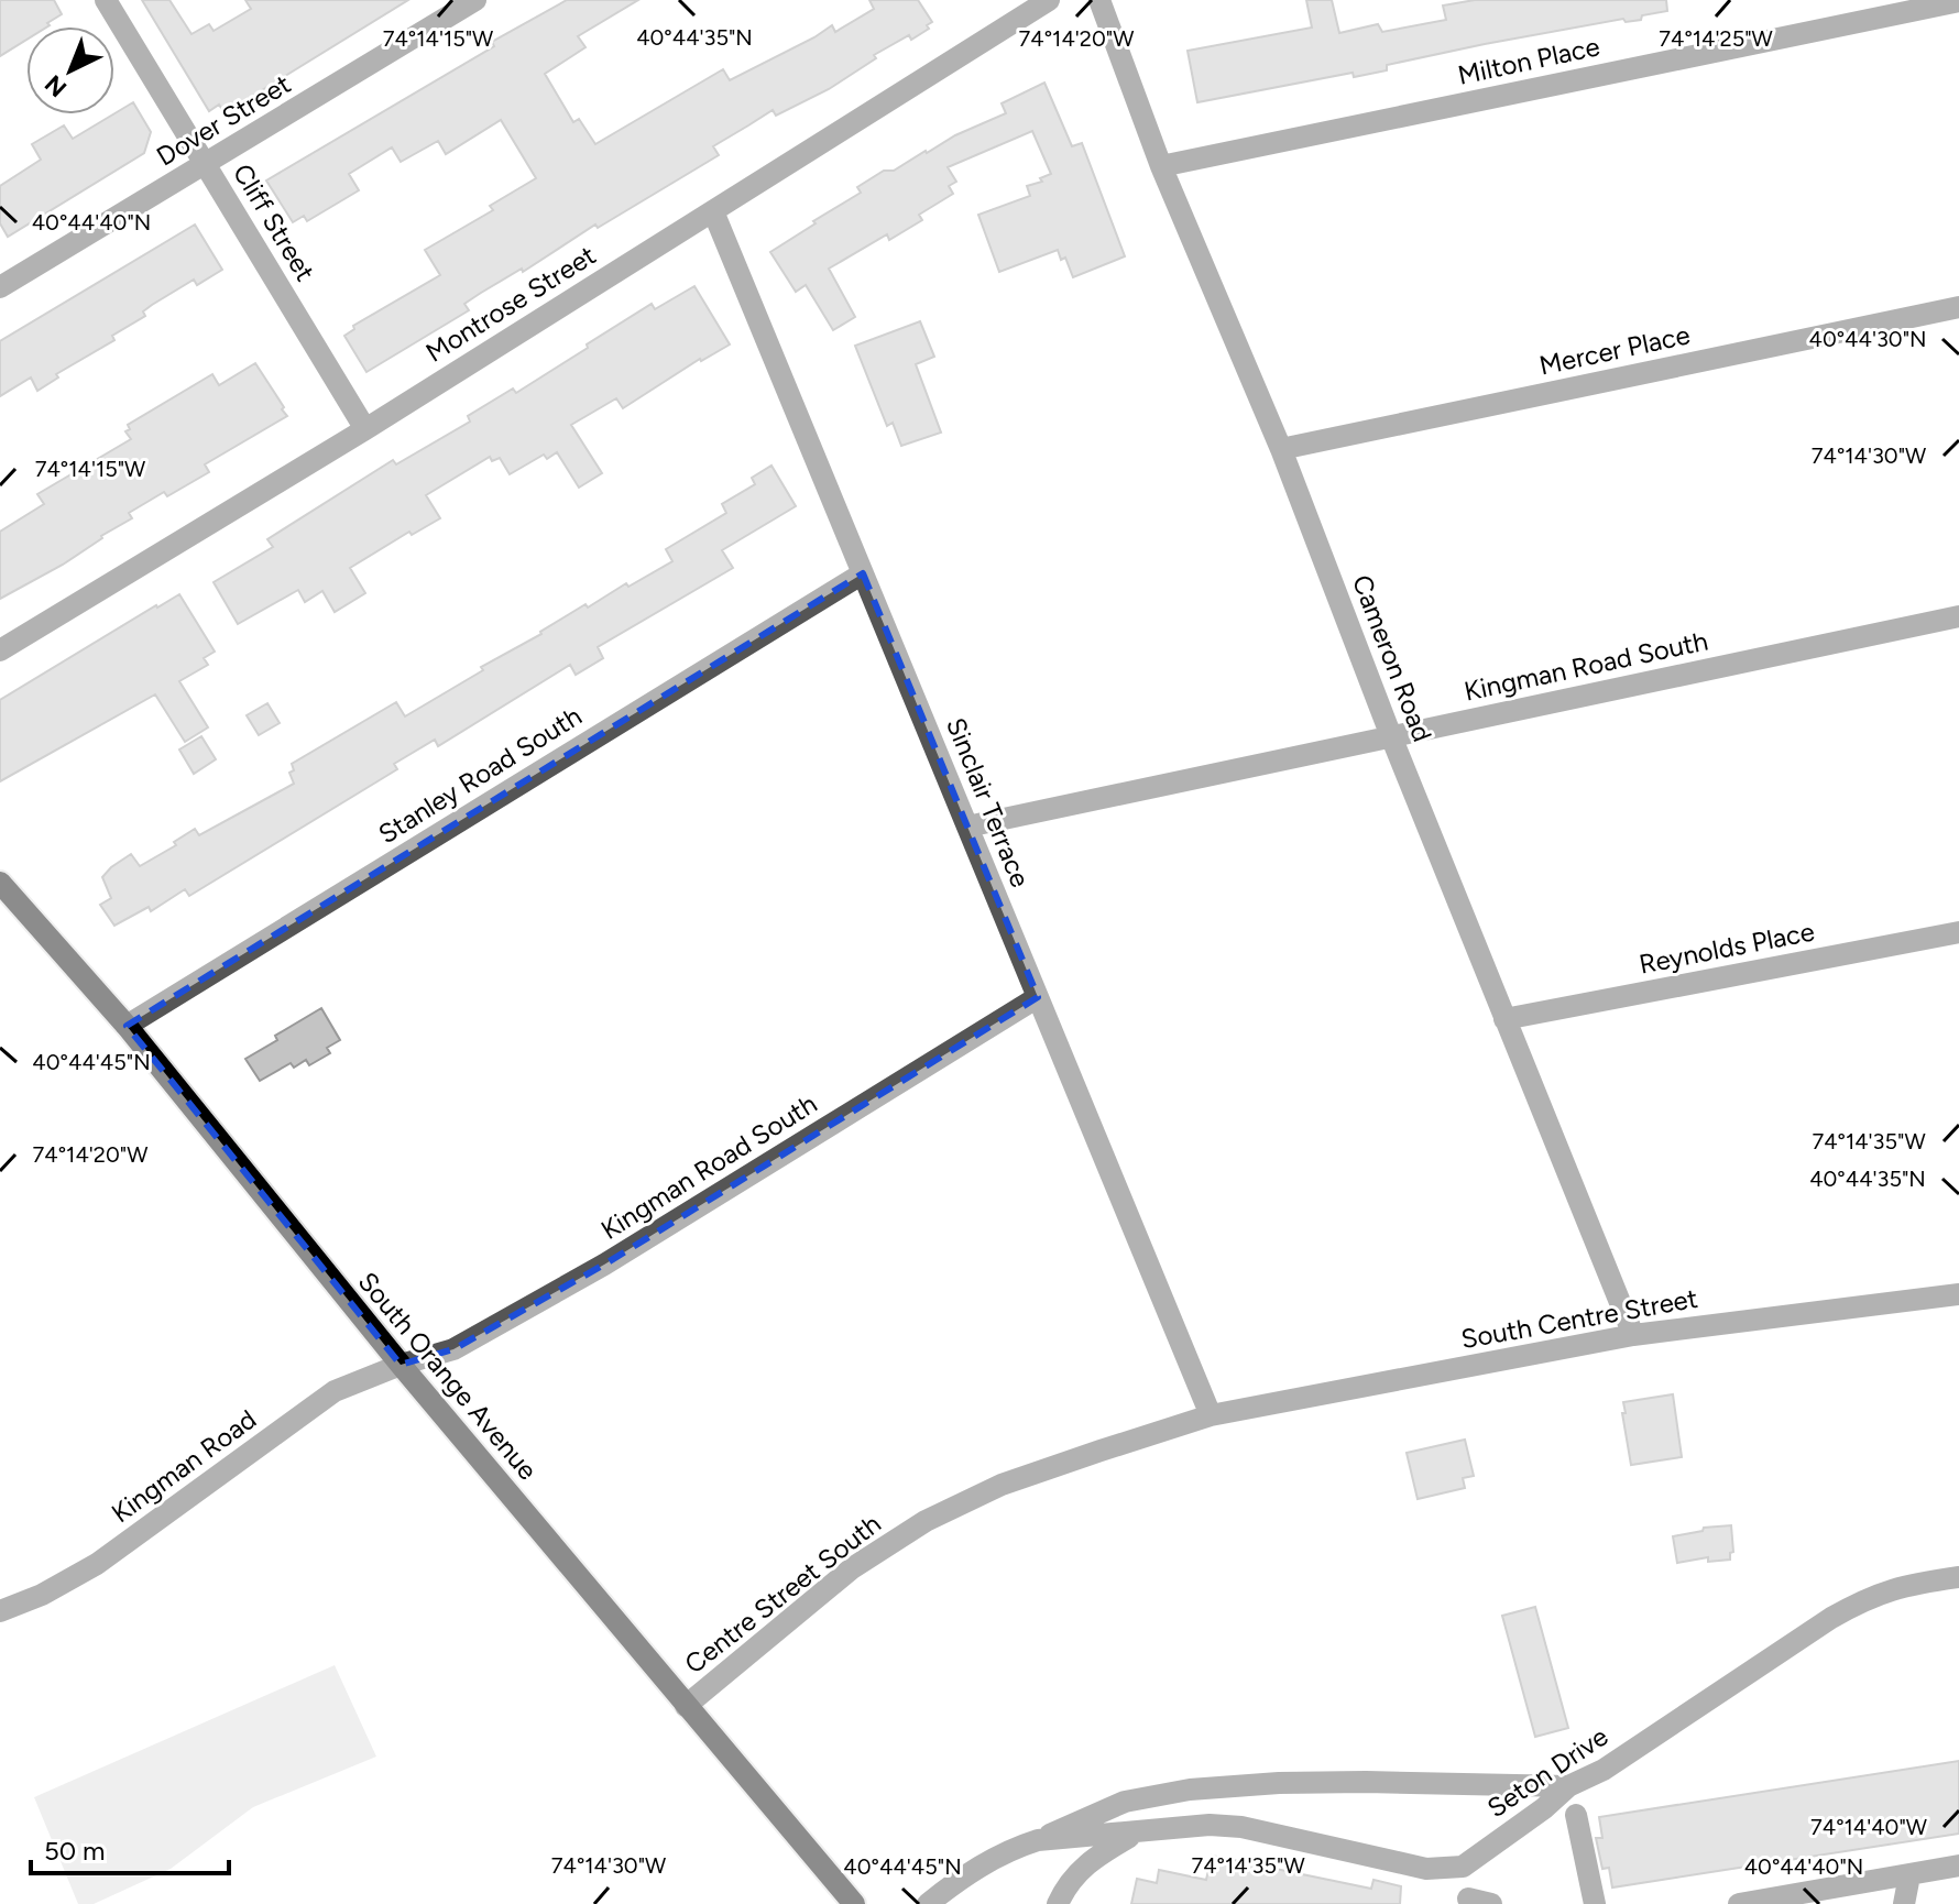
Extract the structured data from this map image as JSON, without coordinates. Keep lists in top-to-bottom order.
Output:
{
  "streets": {
    "main road": ["South Orange Avenue"],
    "street": [
      "Milton Place",
      "Dover Street",
      "Cliff Street",
      "Montrose Street",
      "Mercer Place",
      "Cameron Road",
      "Kingman Road South",
      "Stanley Road South",
      "Sinclair Terrace",
      "Reynolds Place",
      "South Centre Street",
      "Kingman Road",
      "Centre Street South",
      "Seton Drive"
    ]
  },
  "crossings": [
    ["Milton Place", "Cameron Road"],
    ["Dover Street", "Cliff Street"],
    ["Cliff Street", "Montrose Street"],
    ["Montrose Street", "Sinclair Terrace"],
    ["Mercer Place", "Cameron Road"],
    ["Cameron Road", "Kingman Road South"],
    ["Cameron Road", "Reynolds Place"],
    ["Cameron Road", "South Centre Street"],
    ["Kingman Road South", "Sinclair Terrace"],
    ["Kingman Road South", "South Orange Avenue"],
    ["Kingman Road South", "Kingman Road"],
    ["Stanley Road South", "Sinclair Terrace"],
    ["Stanley Road South", "South Orange Avenue"],
    ["Sinclair Terrace", "South Centre Street"],
    ["Sinclair Terrace", "Centre Street South"],
    ["South Centre Street", "Centre Street South"],
    ["South Orange Avenue", "Kingman Road"],
    ["South Orange Avenue", "Centre Street South"]
  ],
  "scale_bar": "50 m",
  "north": "bottom left",
  "coordinates": [
    "40°44'35\"N",
    "74°14'25\"W",
    "74°14'15\"W",
    "74°14'20\"W",
    "40°44'40\"N",
    "40°44'30\"N",
    "74°14'30\"W",
    "40°44'45\"N",
    "74°14'35\"W",
    "74°14'40\"W"
  ]
}
